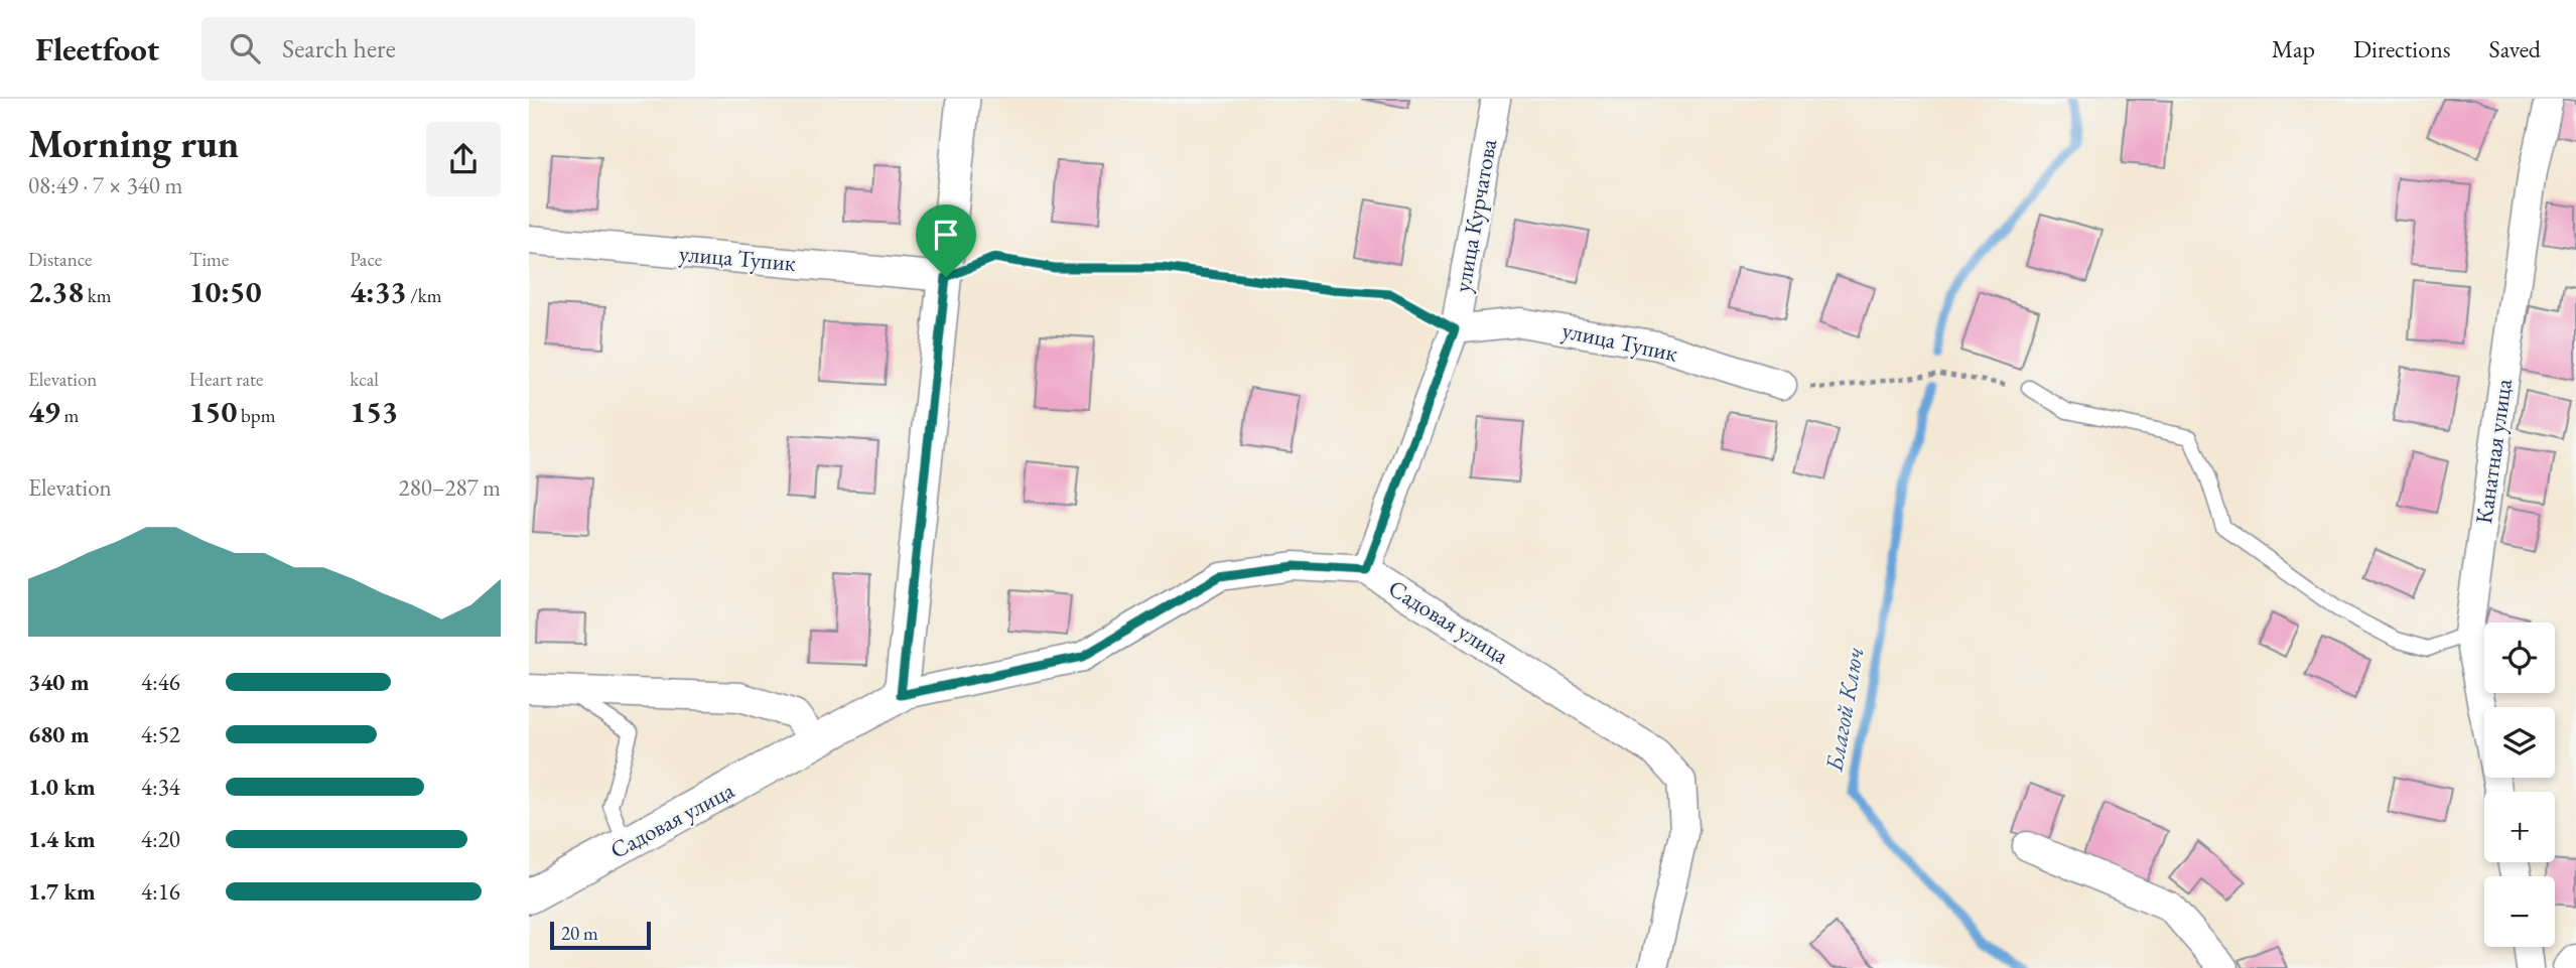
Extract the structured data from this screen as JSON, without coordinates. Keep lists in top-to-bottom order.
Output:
{
  "streets": {
    "street": [
      "улица Курчатова",
      "улица Тупик",
      "Канатная улица",
      "Садовая улица"
    ]
  },
  "crossings": [
    ["улица Курчатова", "улица Тупик"],
    ["улица Курчатова", "Садовая улица"]
  ],
  "water": ["Благой Ключ"],
  "scale_bar": "20 m",
  "page": {
    "header": "Fleetfoot",
    "search": "Search here",
    "nav": ["Map", "Directions", "Saved"],
    "heading": ["Morning run", "08:49 · 7 × 340 m"],
    "stats": [
      ["Distance", "2.38 km"],
      ["Time", "10:50"],
      ["Pace", "4:33 /km"],
      ["Elevation", "49 m"],
      ["Heart rate", "150 bpm"],
      ["kcal", "153"]
    ],
    "chart": ["Elevation", "280–287 m"],
    "map_buttons": ["+", "−"],
    "list": [
      {
        "name": "340 m",
        "note": "4:46"
      },
      {
        "name": "680 m",
        "note": "4:52"
      },
      {
        "name": "1.0 km",
        "note": "4:34"
      },
      {
        "name": "1.4 km",
        "note": "4:20"
      },
      {
        "name": "1.7 km",
        "note": "4:16"
      }
    ],
    "scale": "20 m"
  }
}
